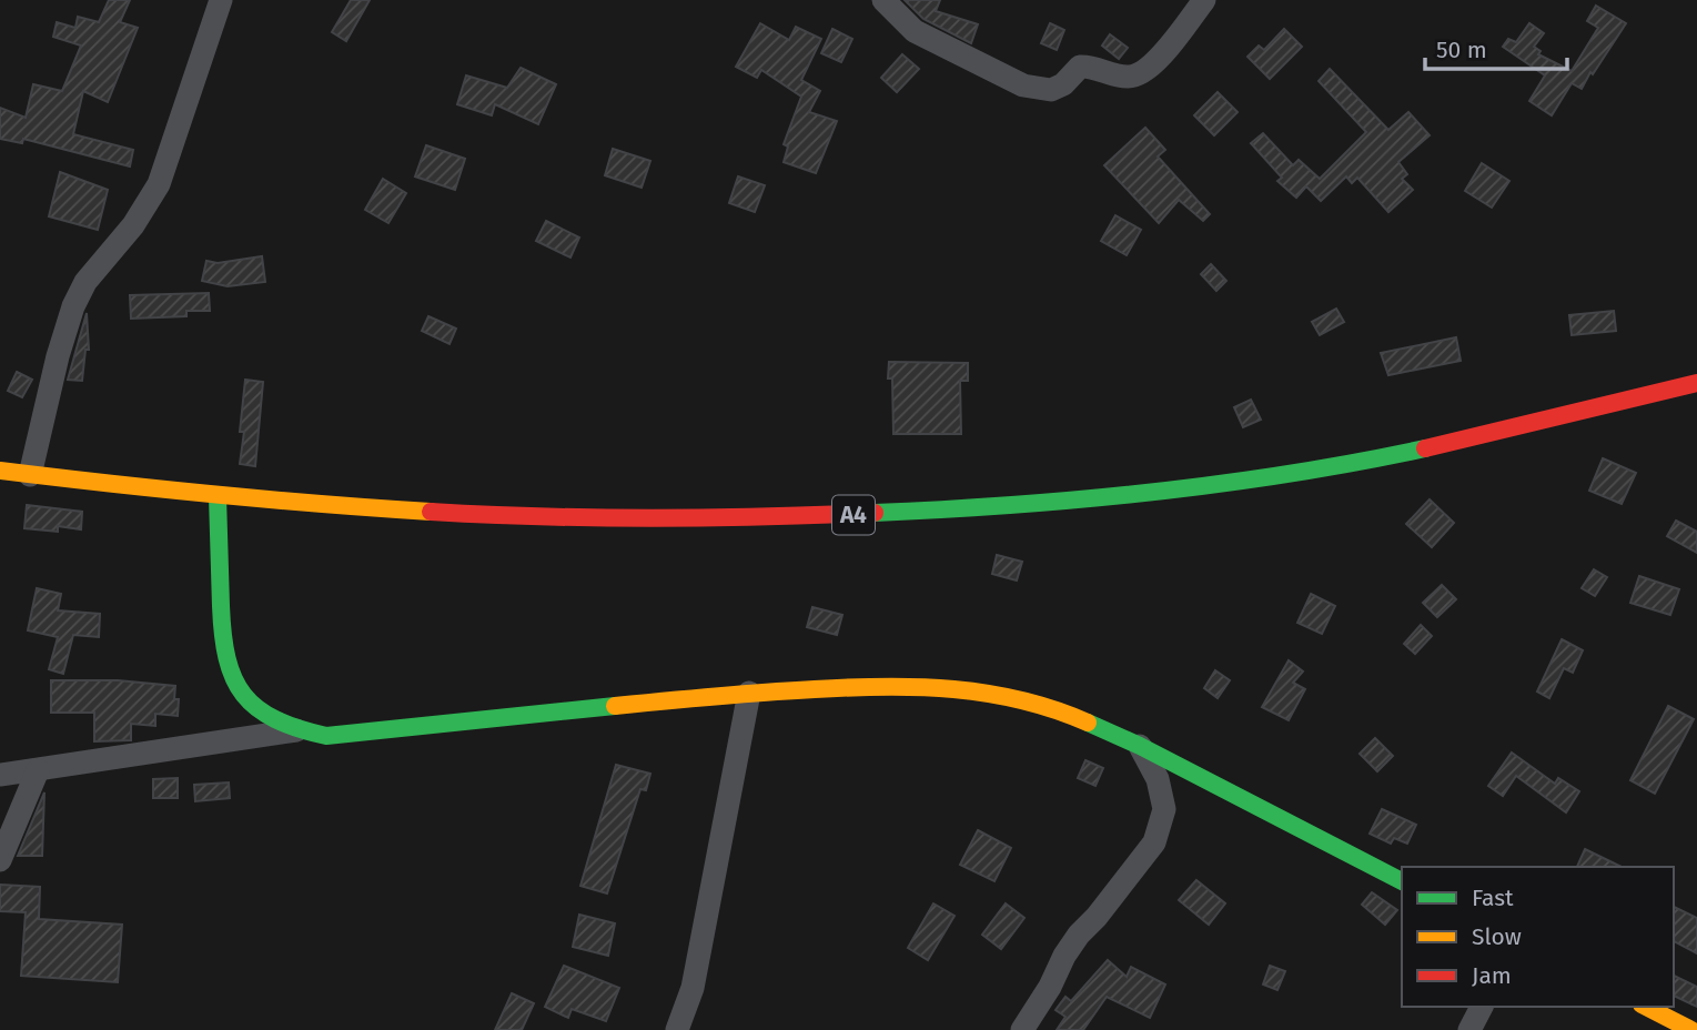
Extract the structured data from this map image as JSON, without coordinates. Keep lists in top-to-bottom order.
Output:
{
  "streets": {
    "main road": ["A4"]
  },
  "legend": ["Fast", "Slow", "Jam"],
  "scale_bar": "50 m"
}
